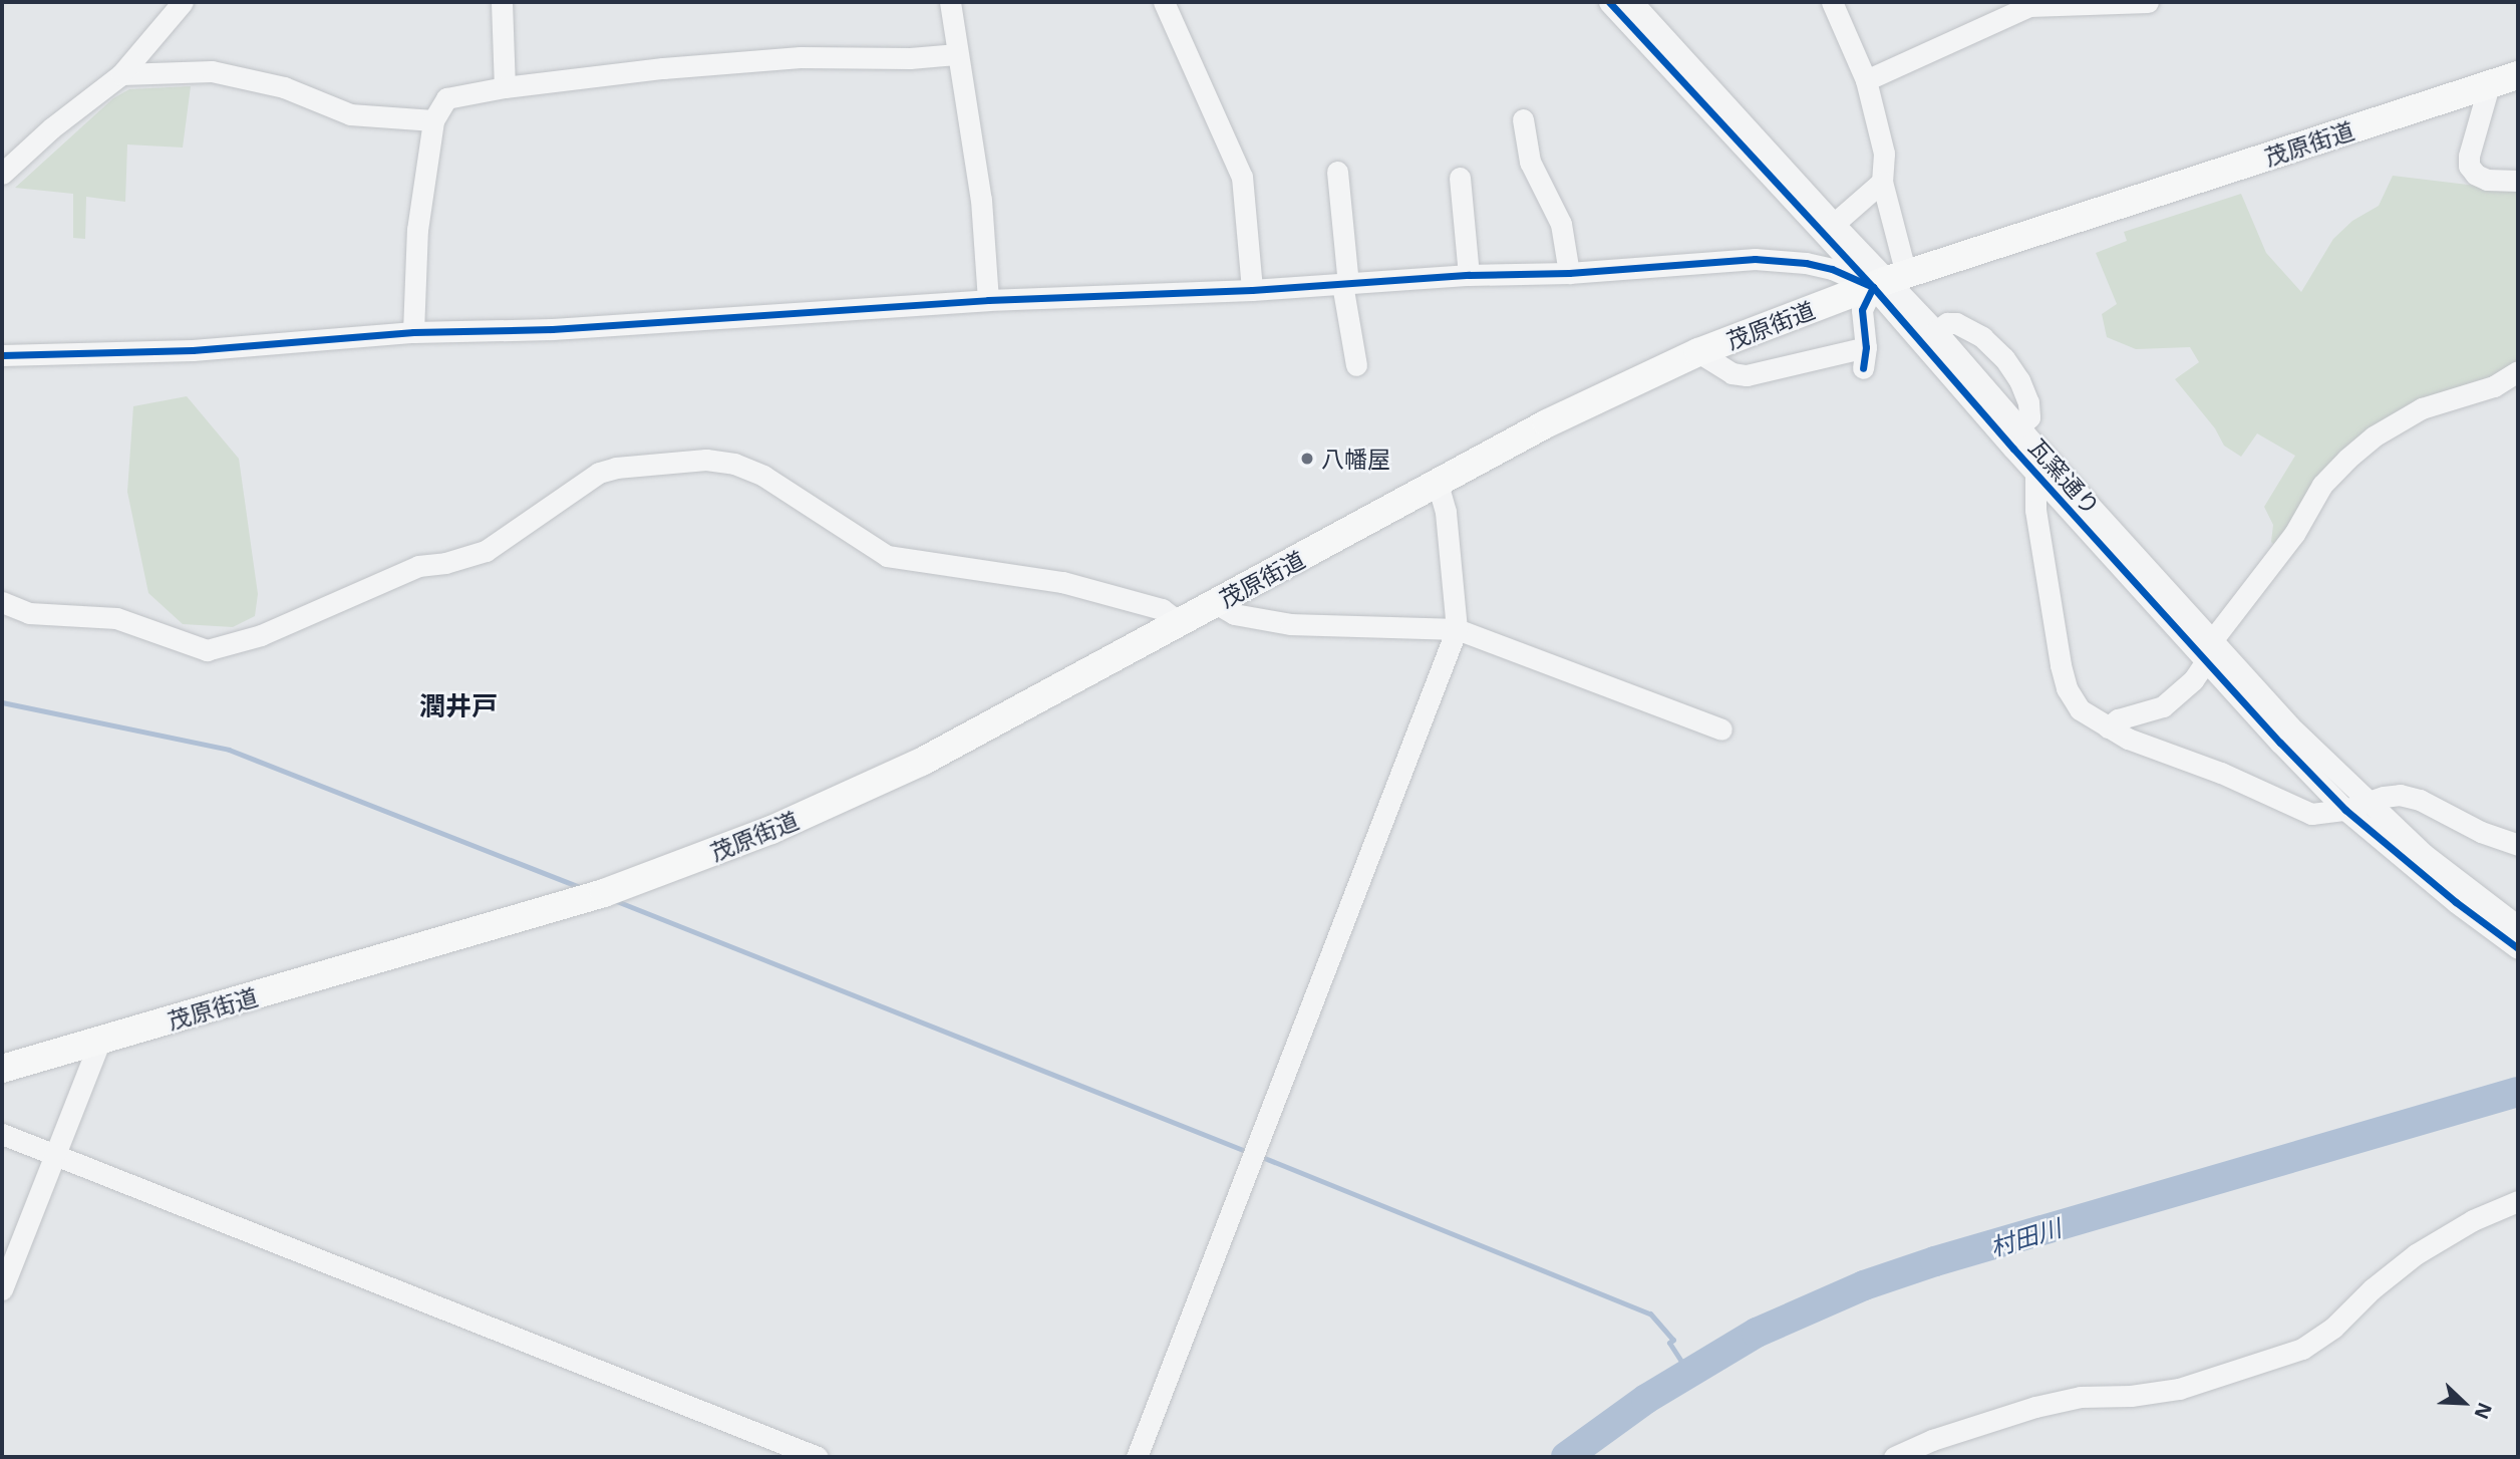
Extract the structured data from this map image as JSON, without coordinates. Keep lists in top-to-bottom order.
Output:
{
  "streets": {
    "main road": ["茂原街道"],
    "street": ["瓦窯通り"]
  },
  "crossings": [
    ["茂原街道", "瓦窯通り"]
  ],
  "districts": ["潤井戸"],
  "water": ["村田川"],
  "places": ["八幡屋"],
  "north": "bottom right"
}
